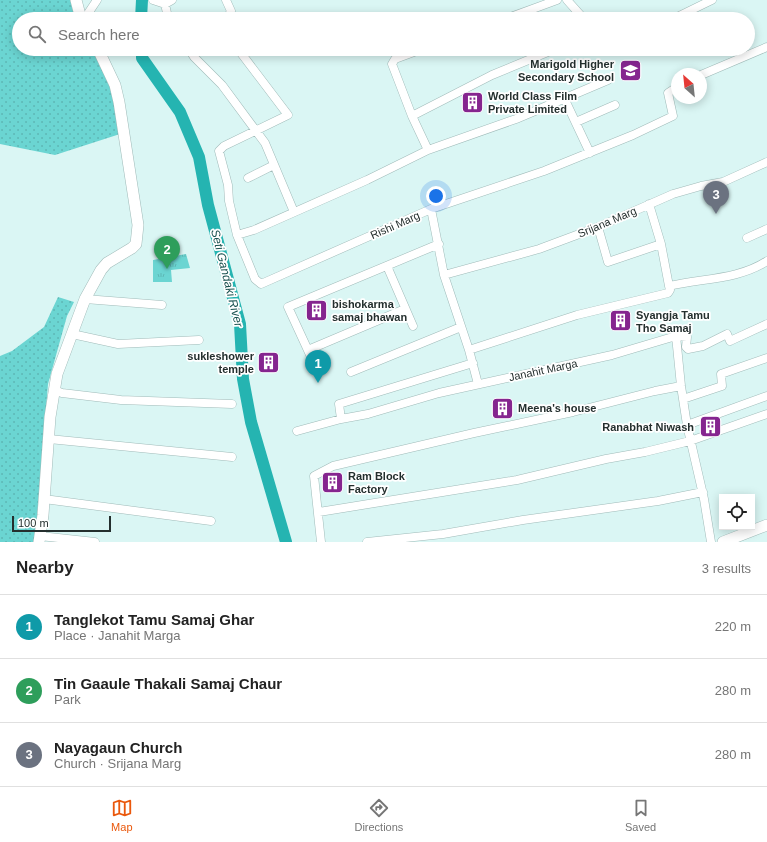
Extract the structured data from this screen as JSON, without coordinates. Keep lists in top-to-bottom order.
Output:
{
  "streets": {
    "street": ["Srijana Marg", "Rishi Marg", "Janahit Marga"]
  },
  "water": ["Seti Gandaki River"],
  "places": {
    "school or university": ["Marigold Higher Secondary School"],
    "building": [
      "World Class Film Private Limited",
      "bishokarma samaj bhawan",
      "Syangja Tamu Tho Samaj",
      "sukleshower temple",
      "Meena's house",
      "Ranabhat Niwash",
      "Ram Block Factory"
    ]
  },
  "scale_bar": "100 m",
  "north": "top left",
  "page": {
    "search": "Search here",
    "pins": ["3", "2", "1"],
    "scale": "100 m",
    "heading": ["Nearby", "3 results"],
    "list": [
      {
        "mark": "1",
        "name": "Tanglekot Tamu Samaj Ghar",
        "note": "Place · Janahit Marga",
        "value": "220 m"
      },
      {
        "mark": "2",
        "name": "Tin Gaaule Thakali Samaj Chaur",
        "note": "Park",
        "value": "280 m"
      },
      {
        "mark": "3",
        "name": "Nayagaun Church",
        "note": "Church · Srijana Marg",
        "value": "280 m"
      }
    ],
    "nav": ["Map", "Directions", "Saved"]
  }
}
